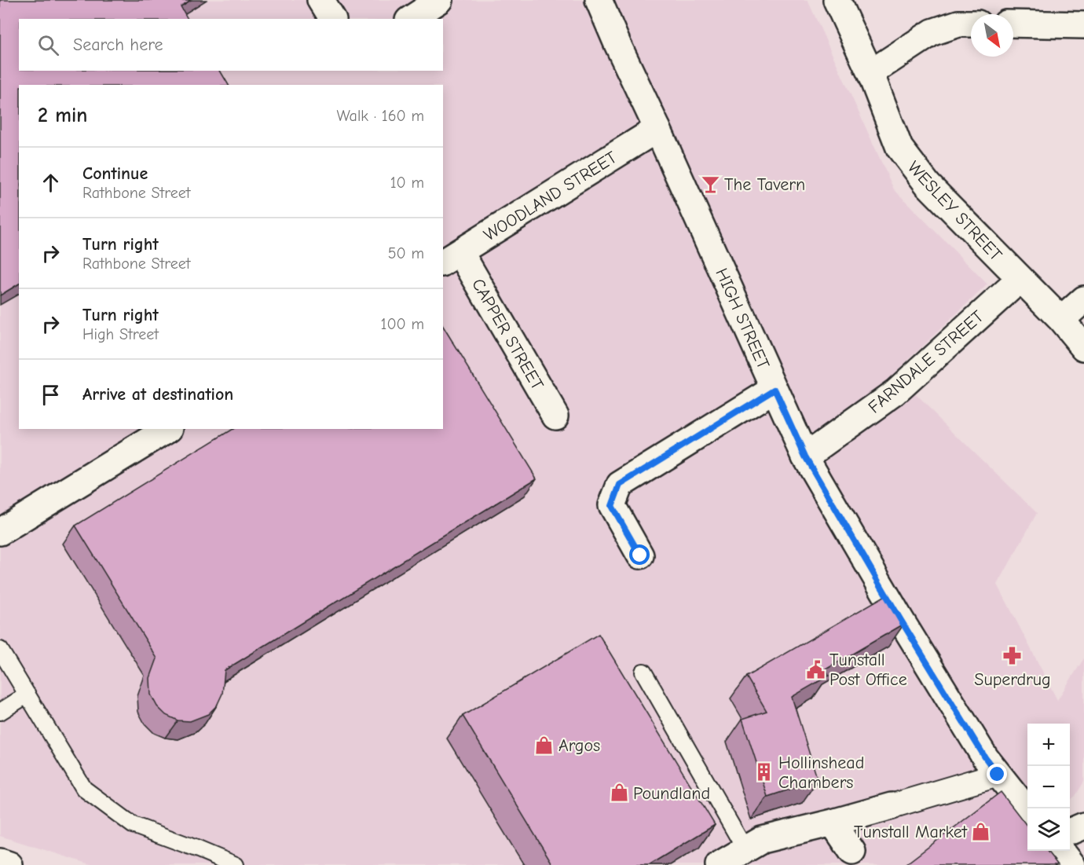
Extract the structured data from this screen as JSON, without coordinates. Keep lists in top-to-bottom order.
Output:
{
  "streets": {
    "street": [
      "WOODLAND STREET",
      "WESLEY STREET",
      "HIGH STREET",
      "CAPPER STREET",
      "FARNDALE STREET"
    ]
  },
  "crossings": [
    ["WOODLAND STREET", "HIGH STREET"],
    ["WOODLAND STREET", "CAPPER STREET"],
    ["WESLEY STREET", "FARNDALE STREET"],
    ["HIGH STREET", "FARNDALE STREET"]
  ],
  "places": {
    "bar": ["The Tavern"],
    "pharmacy": ["Superdrug"],
    "public building": ["Tunstall Post Office"],
    "shop": ["Argos", "Poundland", "Tunstall Market"],
    "building": ["Hollinshead Chambers"]
  },
  "north": "bottom right",
  "page": {
    "search": "Search here",
    "heading": ["2 min", "Walk · 160 m"],
    "list": [
      ["Continue", "Rathbone Street", "10 m"],
      ["Turn right", "Rathbone Street", "50 m"],
      ["Turn right", "High Street", "100 m"],
      "Arrive at destination"
    ],
    "map_buttons": ["+", "−"]
  }
}
